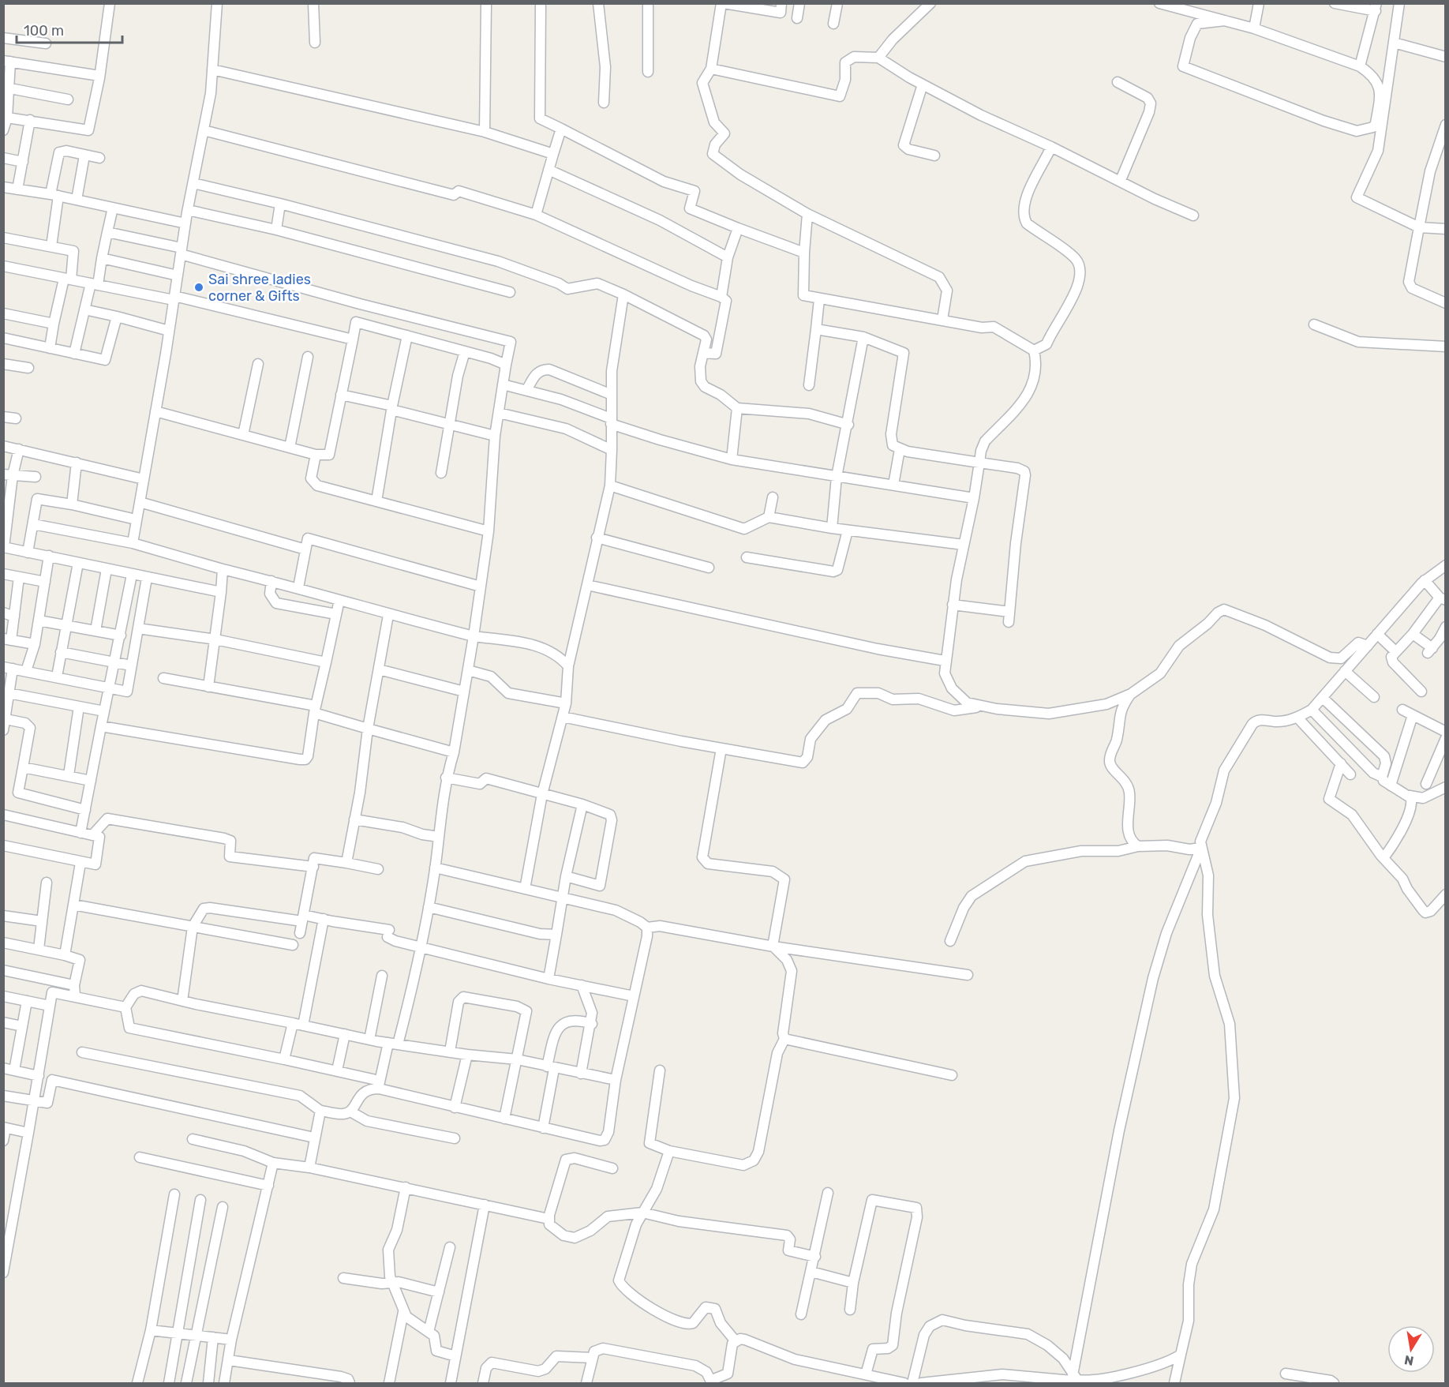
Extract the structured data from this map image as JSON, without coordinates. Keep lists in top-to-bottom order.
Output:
{
  "places": ["Sai shree ladies corner & Gifts"],
  "scale_bar": "100 m",
  "north": "bottom"
}
